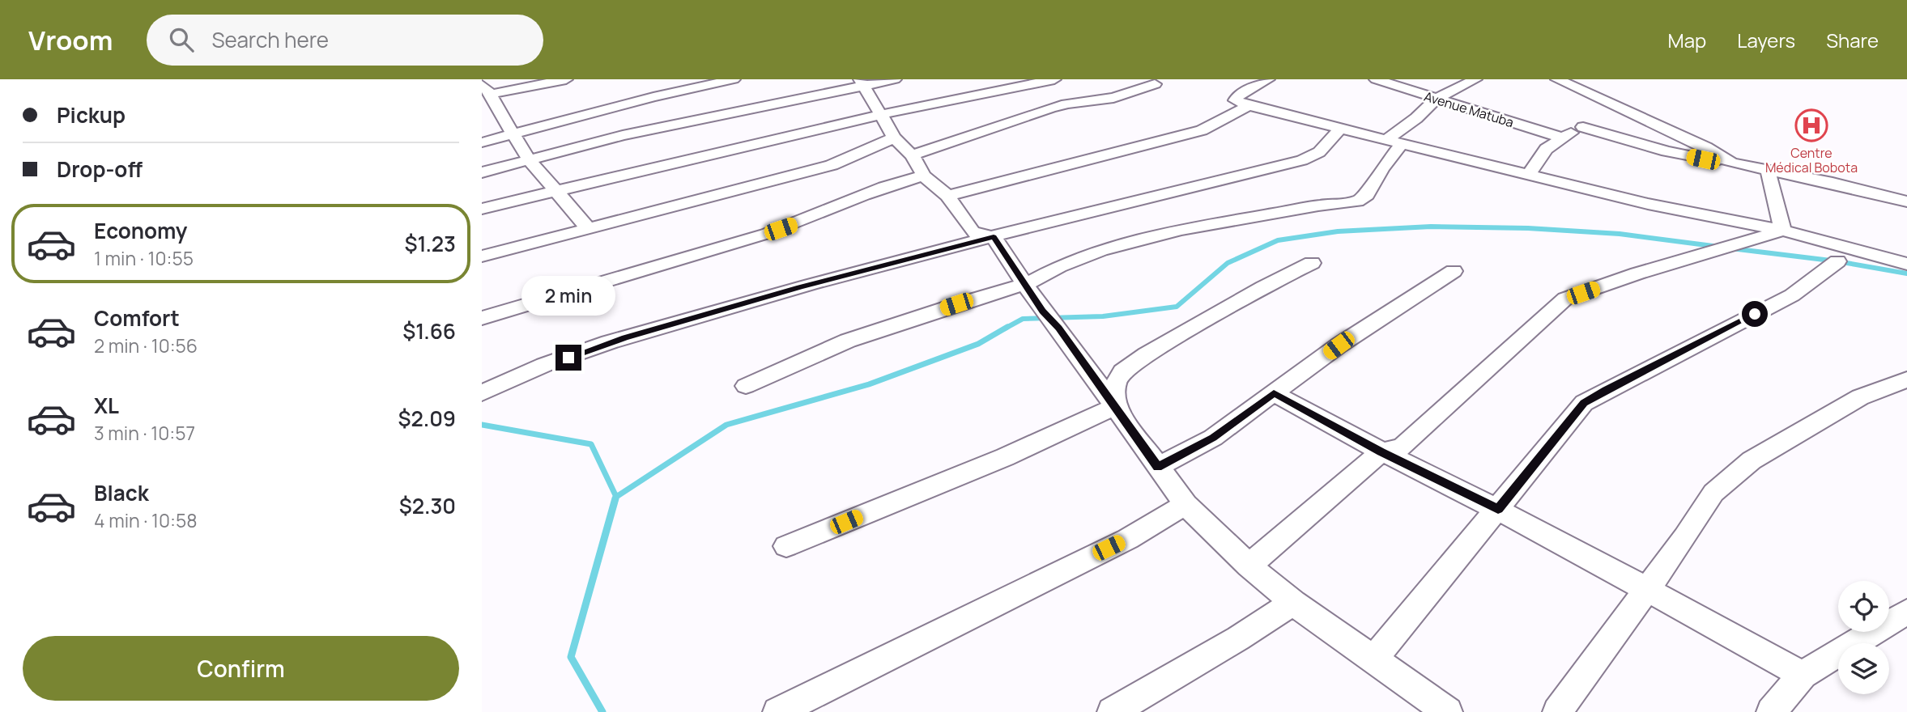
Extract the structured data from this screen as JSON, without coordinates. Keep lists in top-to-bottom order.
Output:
{
  "streets": {
    "street": ["Avenue Matuba"]
  },
  "places": {
    "hospital": ["Centre Médical Bobota"]
  },
  "page": {
    "header": "Vroom",
    "search": "Search here",
    "nav": ["Map", "Layers", "Share"],
    "banner": ["Pickup", "Drop-off"],
    "list": [
      {
        "name": "Economy",
        "note": "1 min · 10:55",
        "value": "$1.23"
      },
      {
        "name": "Comfort",
        "note": "2 min · 10:56",
        "value": "$1.66"
      },
      {
        "name": "XL",
        "note": "3 min · 10:57",
        "value": "$2.09"
      },
      {
        "name": "Black",
        "note": "4 min · 10:58",
        "value": "$2.30"
      }
    ],
    "bubble": "2 min",
    "buttons": "Confirm"
  }
}
